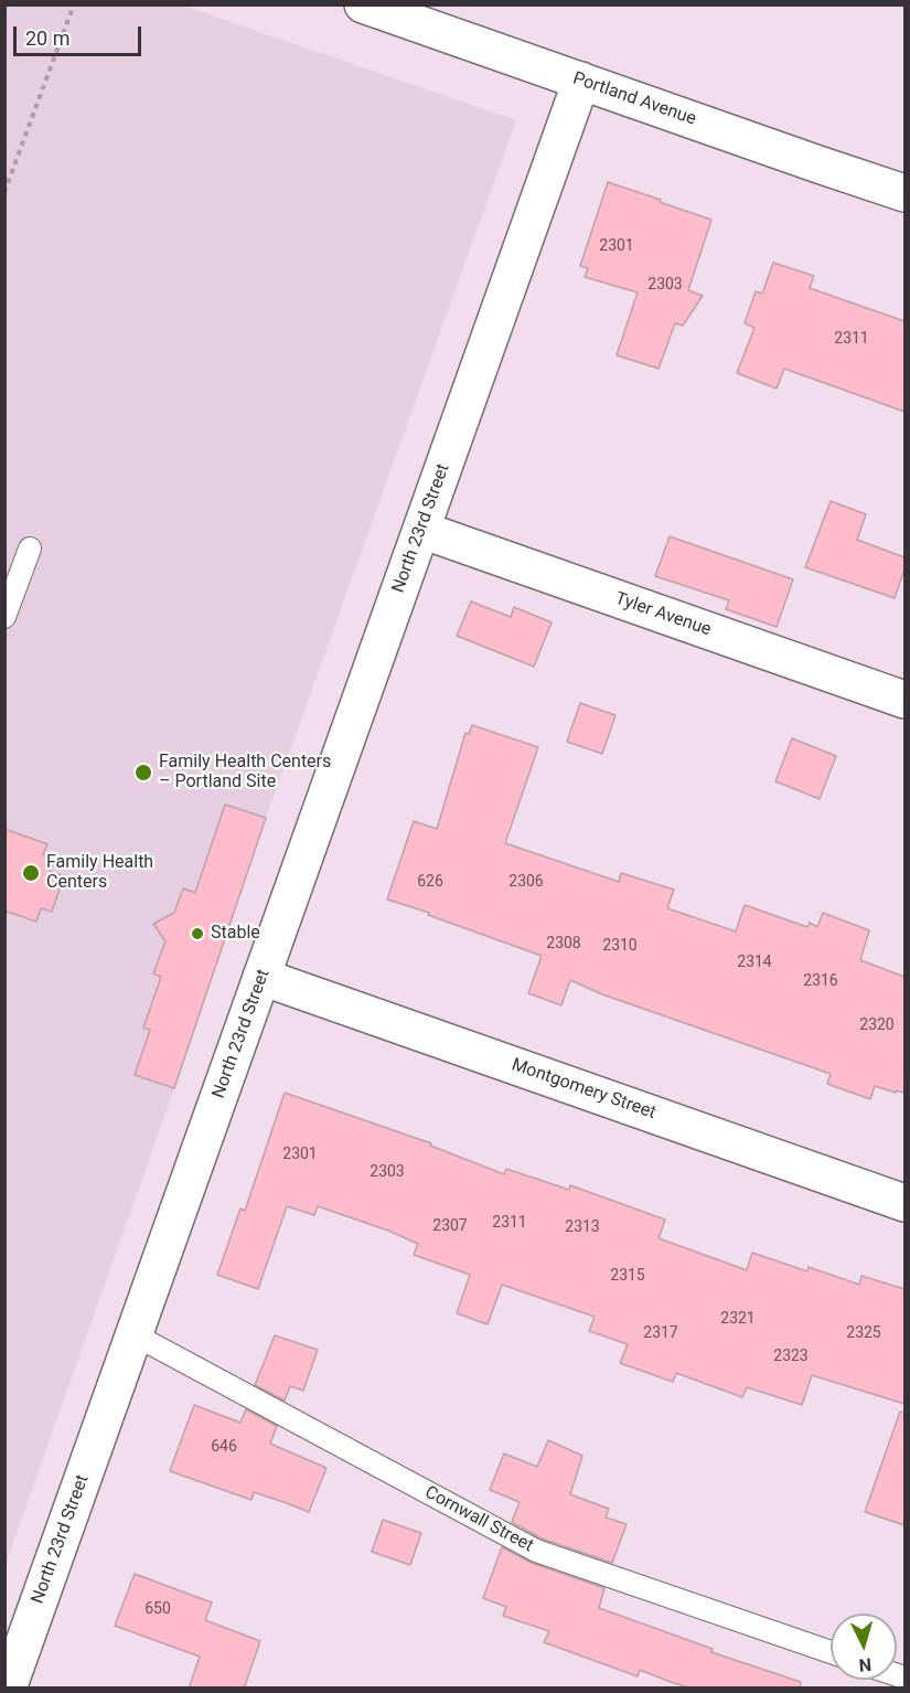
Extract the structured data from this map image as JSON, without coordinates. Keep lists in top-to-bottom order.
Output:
{
  "streets": {
    "street": [
      "Portland Avenue",
      "North 23rd Street",
      "Tyler Avenue",
      "Montgomery Street"
    ],
    "lane": ["Cornwall Street"]
  },
  "crossings": [
    ["Portland Avenue", "North 23rd Street"],
    ["North 23rd Street", "Tyler Avenue"],
    ["North 23rd Street", "Montgomery Street"],
    ["North 23rd Street", "Cornwall Street"]
  ],
  "places": ["Family Health Centers – Portland Site", "Family Health Centers", "Stable"],
  "house_numbers": [
    "2301",
    "2303",
    "2311",
    "626",
    "2306",
    "2308",
    "2310",
    "2314",
    "2316",
    "2320",
    "2301",
    "2303",
    "2311",
    "2307",
    "2313",
    "2315",
    "2321",
    "2317",
    "2325",
    "2323",
    "646",
    "650"
  ],
  "scale_bar": "20 m",
  "north": "bottom"
}
